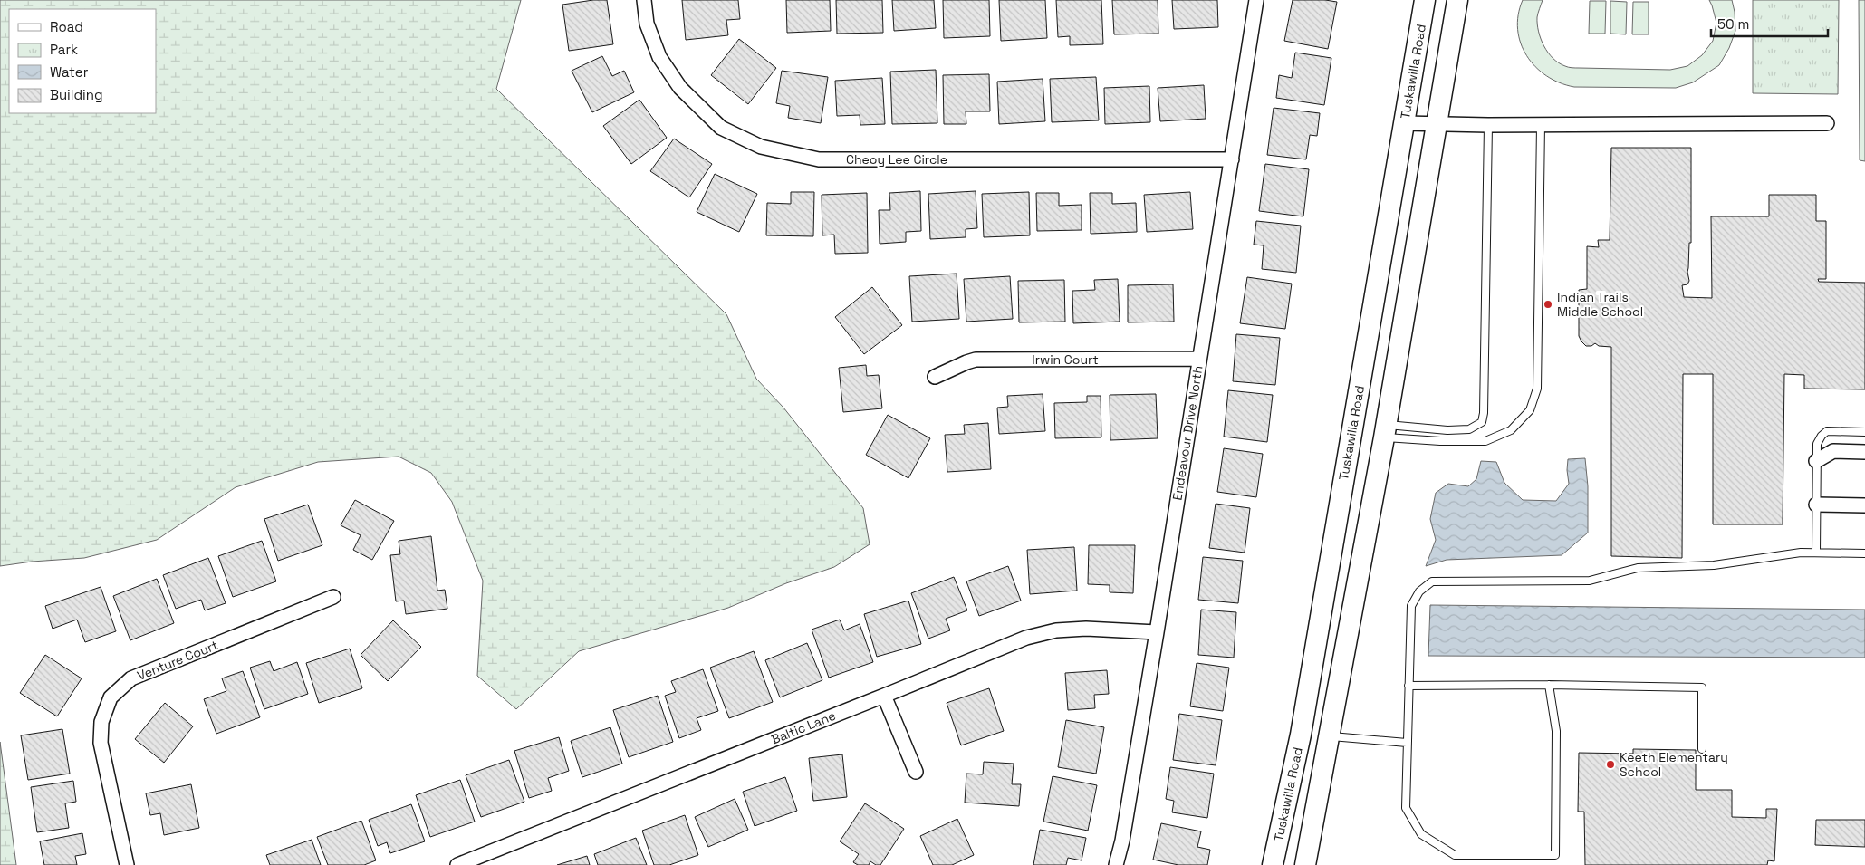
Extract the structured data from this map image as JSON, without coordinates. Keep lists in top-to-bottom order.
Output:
{
  "streets": {
    "main road": ["Tuskawilla Road"],
    "street": [
      "Cheoy Lee Circle",
      "Irwin Court",
      "Endeavour Drive North",
      "Venture Court",
      "Baltic Lane"
    ]
  },
  "crossings": [
    ["Cheoy Lee Circle", "Endeavour Drive North"],
    ["Irwin Court", "Endeavour Drive North"],
    ["Endeavour Drive North", "Baltic Lane"]
  ],
  "places": ["Indian Trails Middle School", "Keeth Elementary School"],
  "legend": [
    "Road",
    "Park",
    "Water",
    "Building"
  ],
  "scale_bar": "50 m"
}
